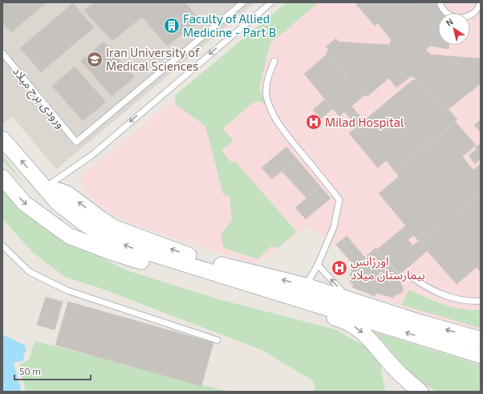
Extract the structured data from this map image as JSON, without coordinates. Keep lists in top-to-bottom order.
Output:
{
  "streets": {
    "lane": ["ورودی برج میلاد"]
  },
  "places": {
    "building": ["Faculty of Allied Medicine - Part B"],
    "school or university": ["Iran University of Medical Sciences"],
    "hospital": ["Milad Hospital", "اورژانس بیمارستان میلاد"]
  },
  "scale_bar": "50 m",
  "north": "top left"
}
